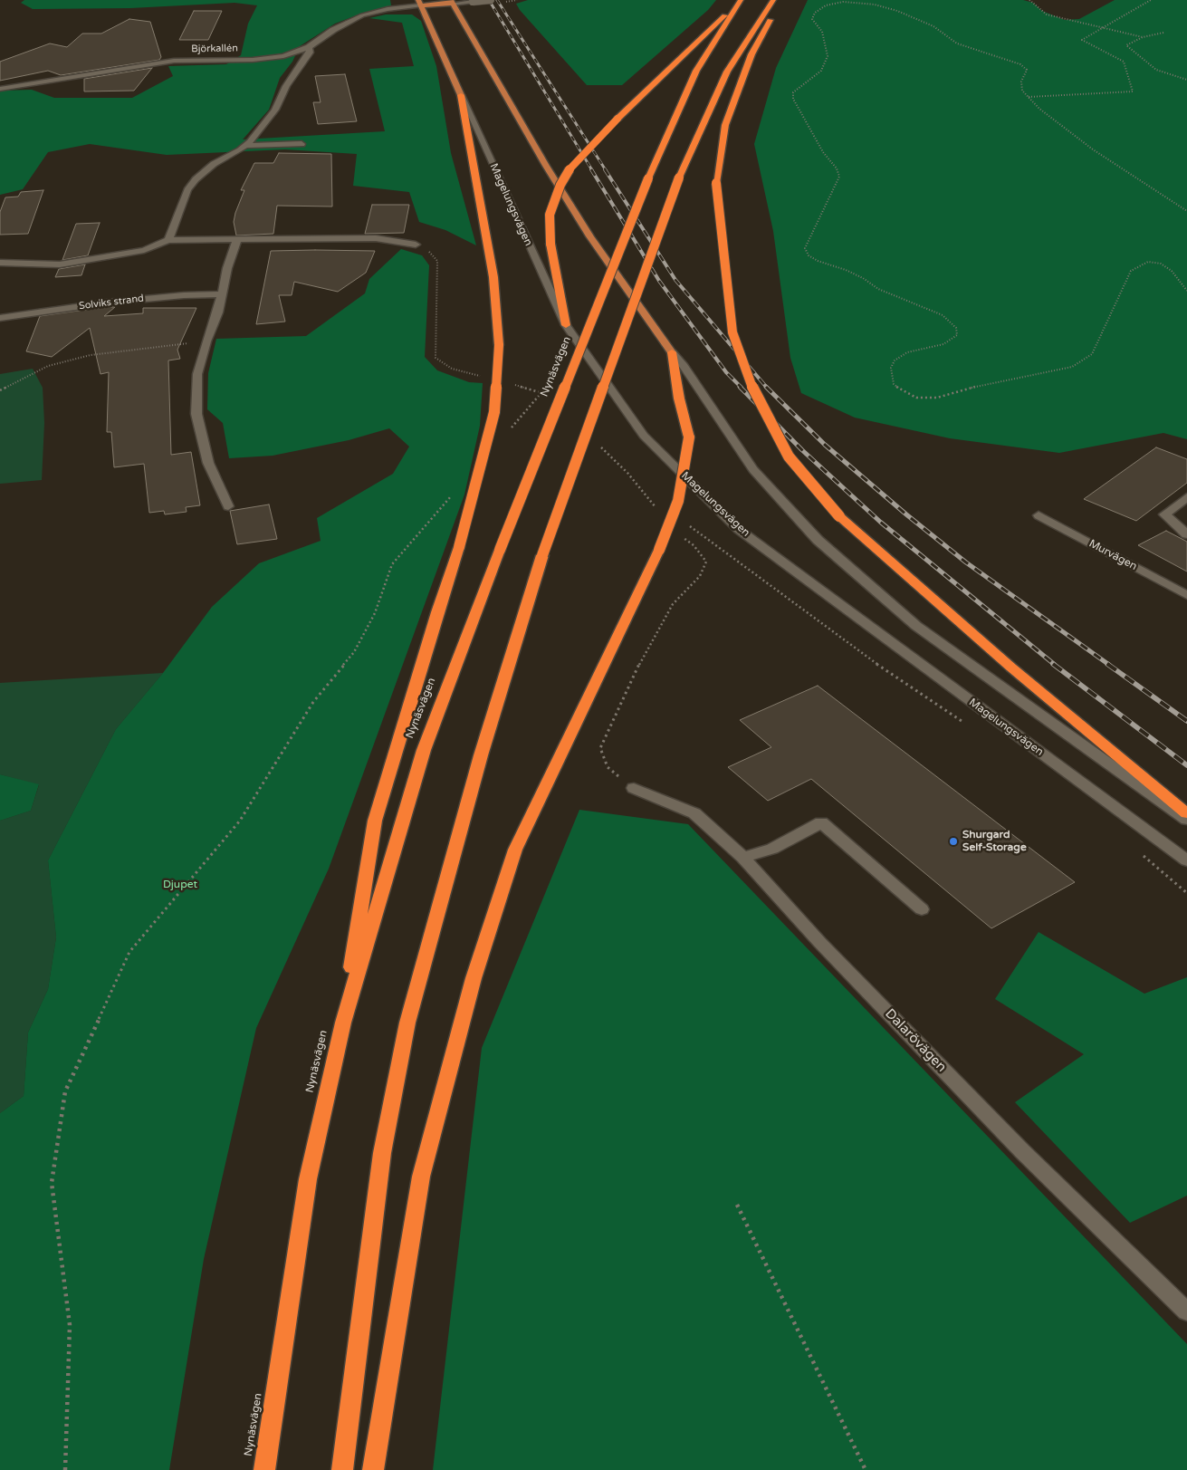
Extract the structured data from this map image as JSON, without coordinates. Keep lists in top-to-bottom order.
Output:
{
  "streets": {
    "highway": ["Nynäsvägen"],
    "main road": ["Magelungsvägen"],
    "street": [
      "Björkallén",
      "Solviks strand",
      "Murvägen",
      "Dalarövägen"
    ]
  },
  "crossings": [
    ["Björkallén", "Magelungsvägen"]
  ],
  "parks": ["Djupet"],
  "places": ["Shurgard Self-Storage"]
}
